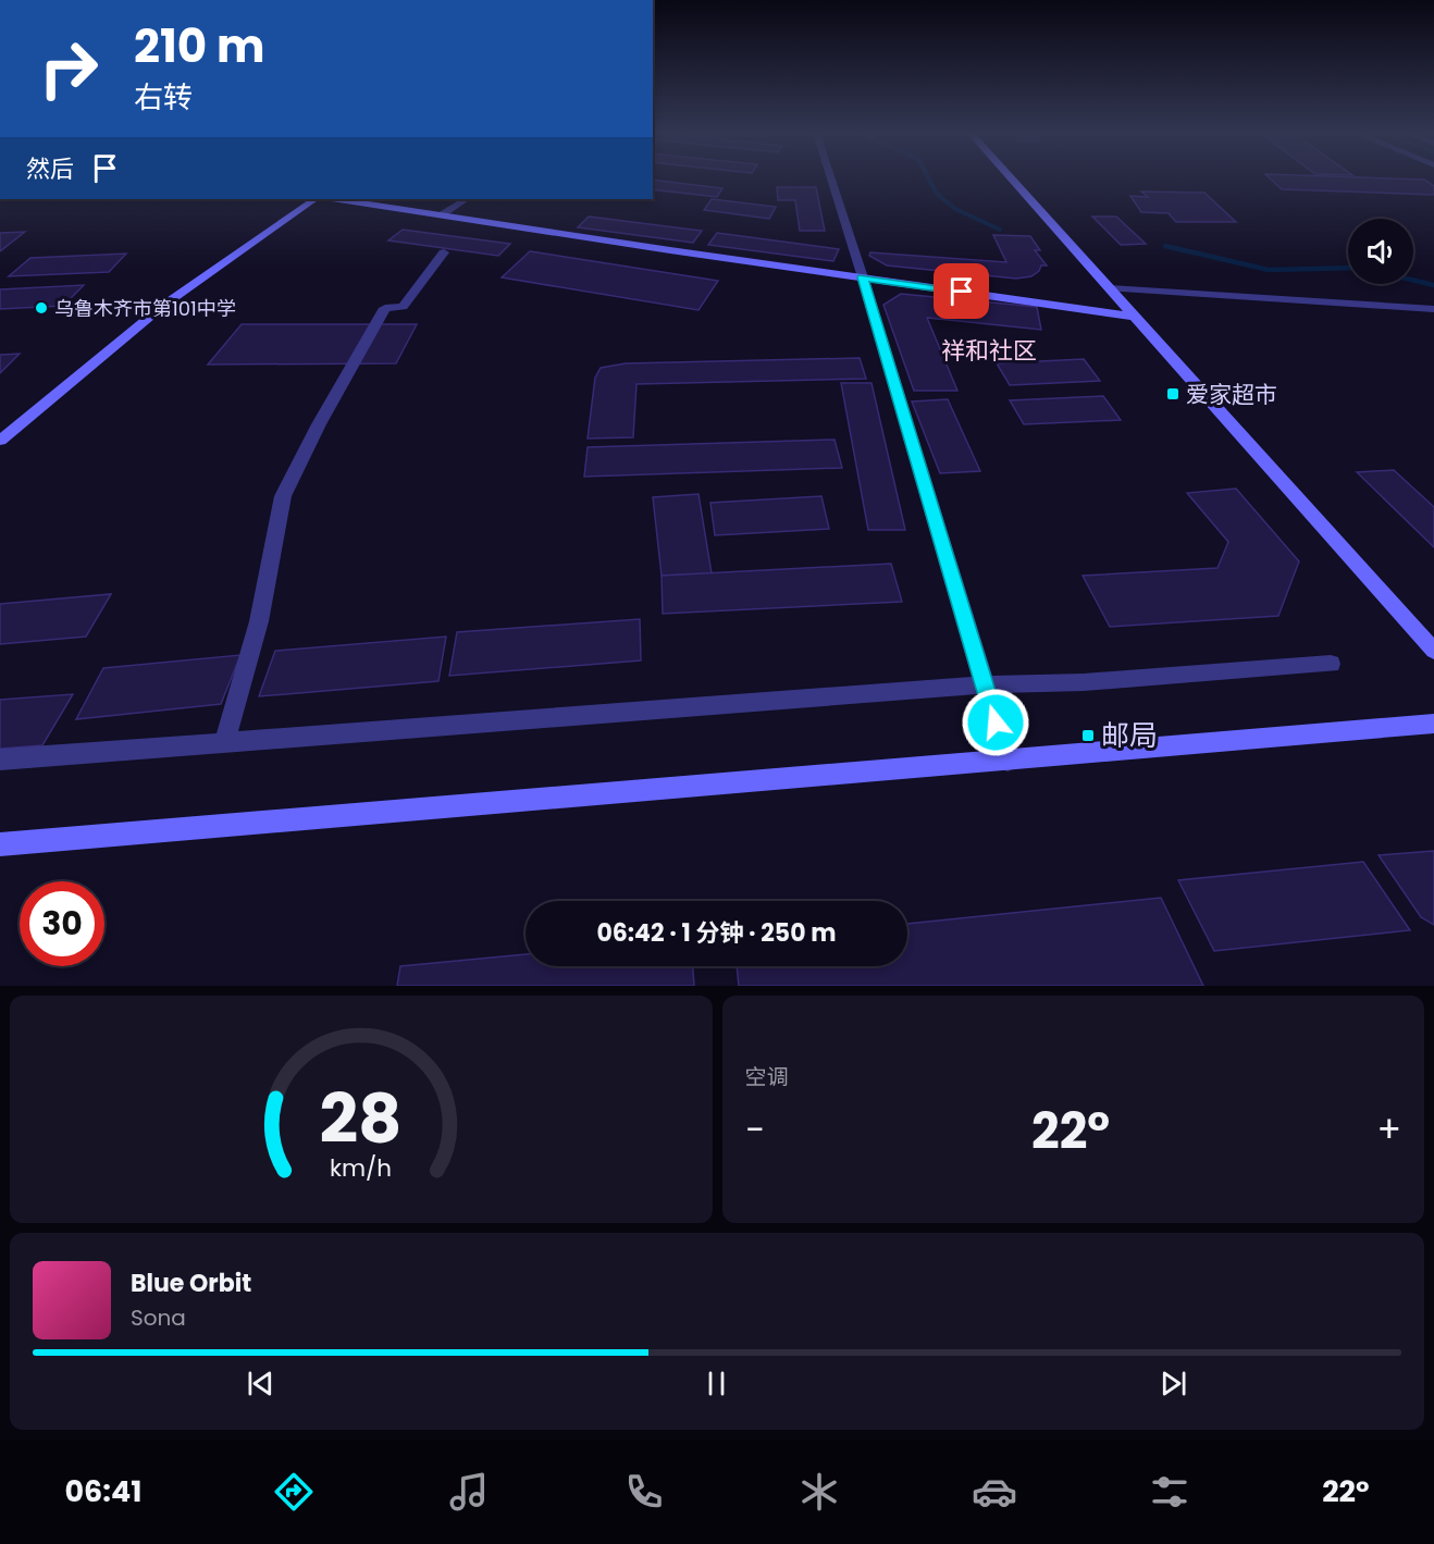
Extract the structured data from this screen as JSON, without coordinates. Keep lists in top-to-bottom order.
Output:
{
  "districts": ["祥和社区"],
  "places": {
    "other": ["乌鲁木齐市第101中学"],
    "transit": ["爱家超市", "邮局"]
  },
  "page": {
    "turn": ["210 m", "右转"],
    "then": "然后",
    "limit": "30",
    "trip": "06:42 · 1 分钟 · 250 m",
    "tile": "空调",
    "heat": ["−", "22°", "+"],
    "song": ["Blue Orbit", "Sona"],
    "tabs": ["06:41", "22°"],
    "gauge": ["28", "km/h"]
  }
}
